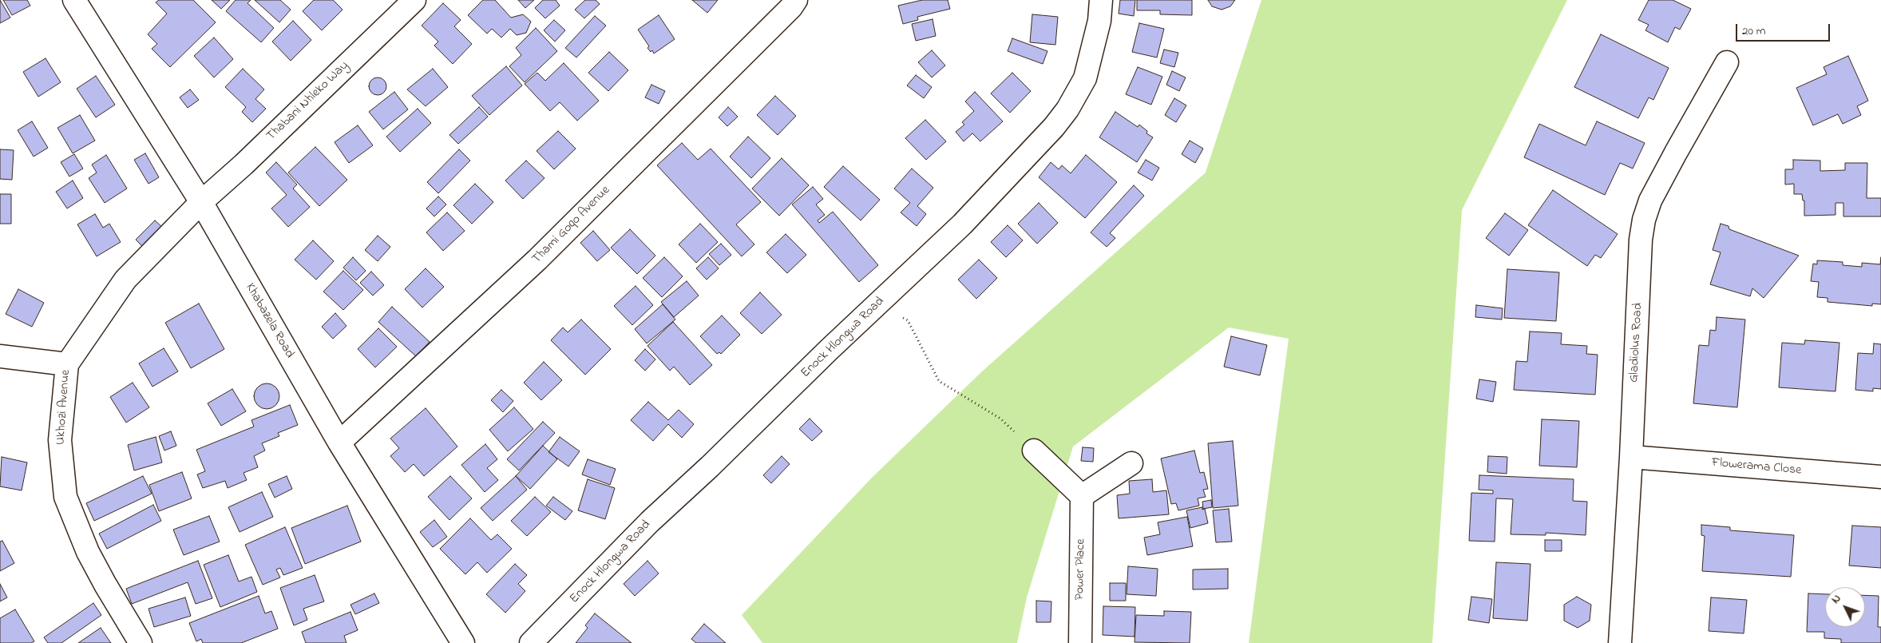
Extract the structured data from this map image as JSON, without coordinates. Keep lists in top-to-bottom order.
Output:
{
  "streets": {
    "street": [
      "Thabani Nhleko Way",
      "Thami Goqo Avenue",
      "Khabazela Road",
      "Enock Hlongwa Road",
      "Gladiolus Road",
      "Ukhozi Avenue",
      "Flowerama Close",
      "Power Place"
    ]
  },
  "crossings": [
    ["Thabani Nhleko Way", "Khabazela Road"],
    ["Thabani Nhleko Way", "Ukhozi Avenue"],
    ["Thami Goqo Avenue", "Khabazela Road"],
    ["Khabazela Road", "Ukhozi Avenue"],
    ["Gladiolus Road", "Flowerama Close"]
  ],
  "scale_bar": "20 m",
  "north": "top left"
}
